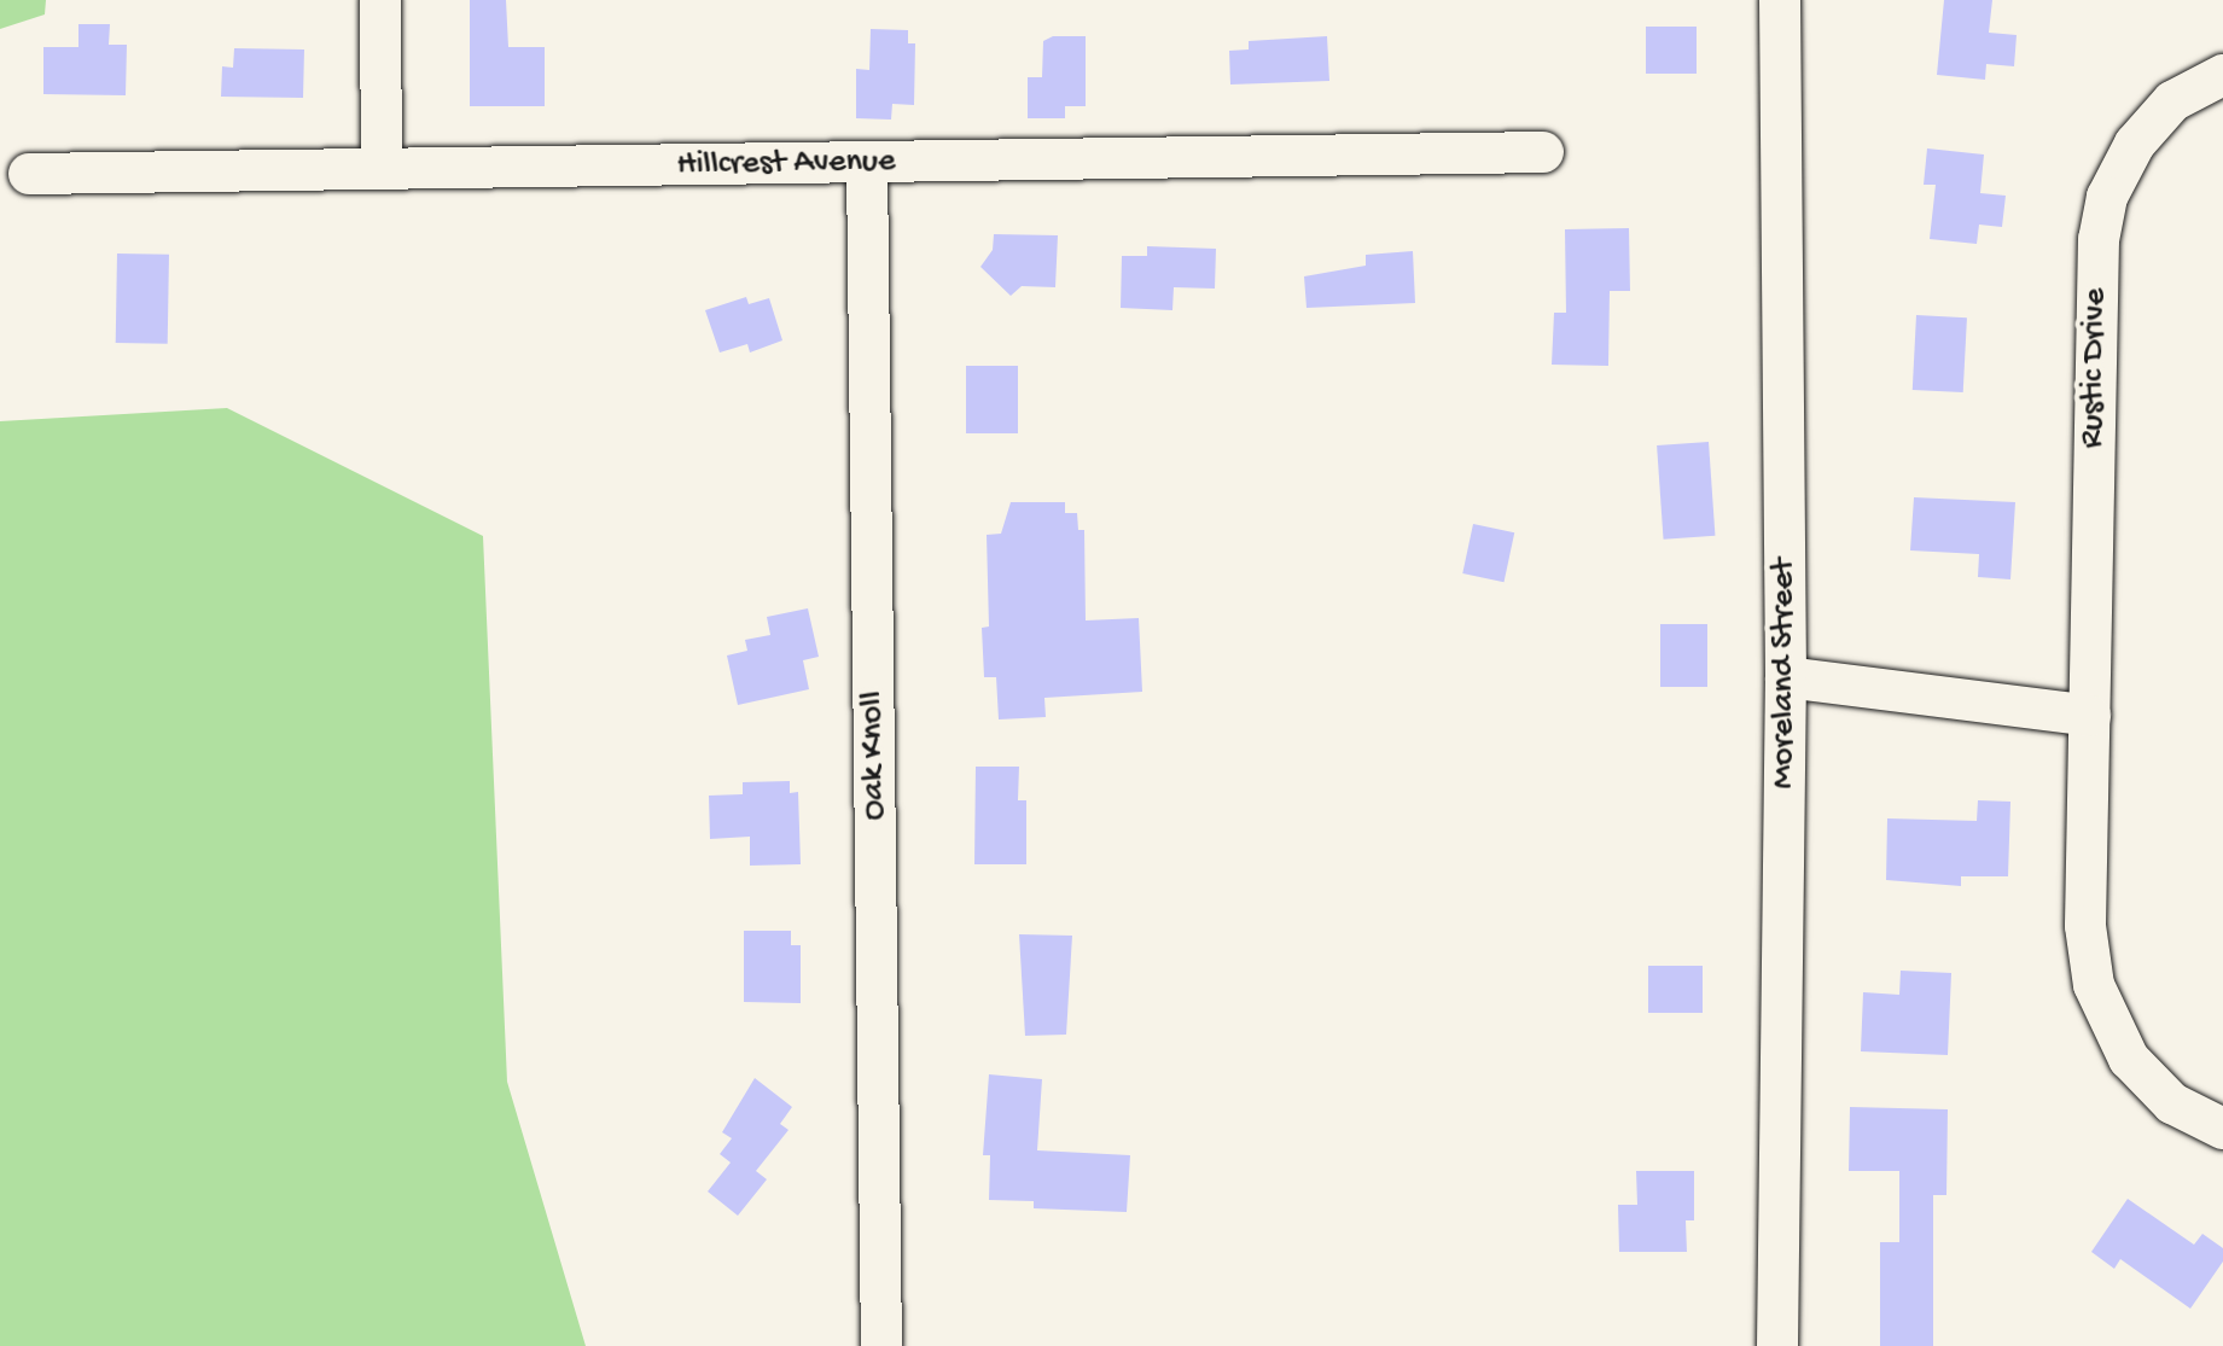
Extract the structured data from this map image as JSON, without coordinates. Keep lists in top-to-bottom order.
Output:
{
  "streets": {
    "street": [
      "Hillcrest Avenue",
      "Rustic Drive",
      "Moreland Street",
      "Oak Knoll"
    ]
  },
  "crossings": [
    ["Hillcrest Avenue", "Oak Knoll"]
  ]
}
